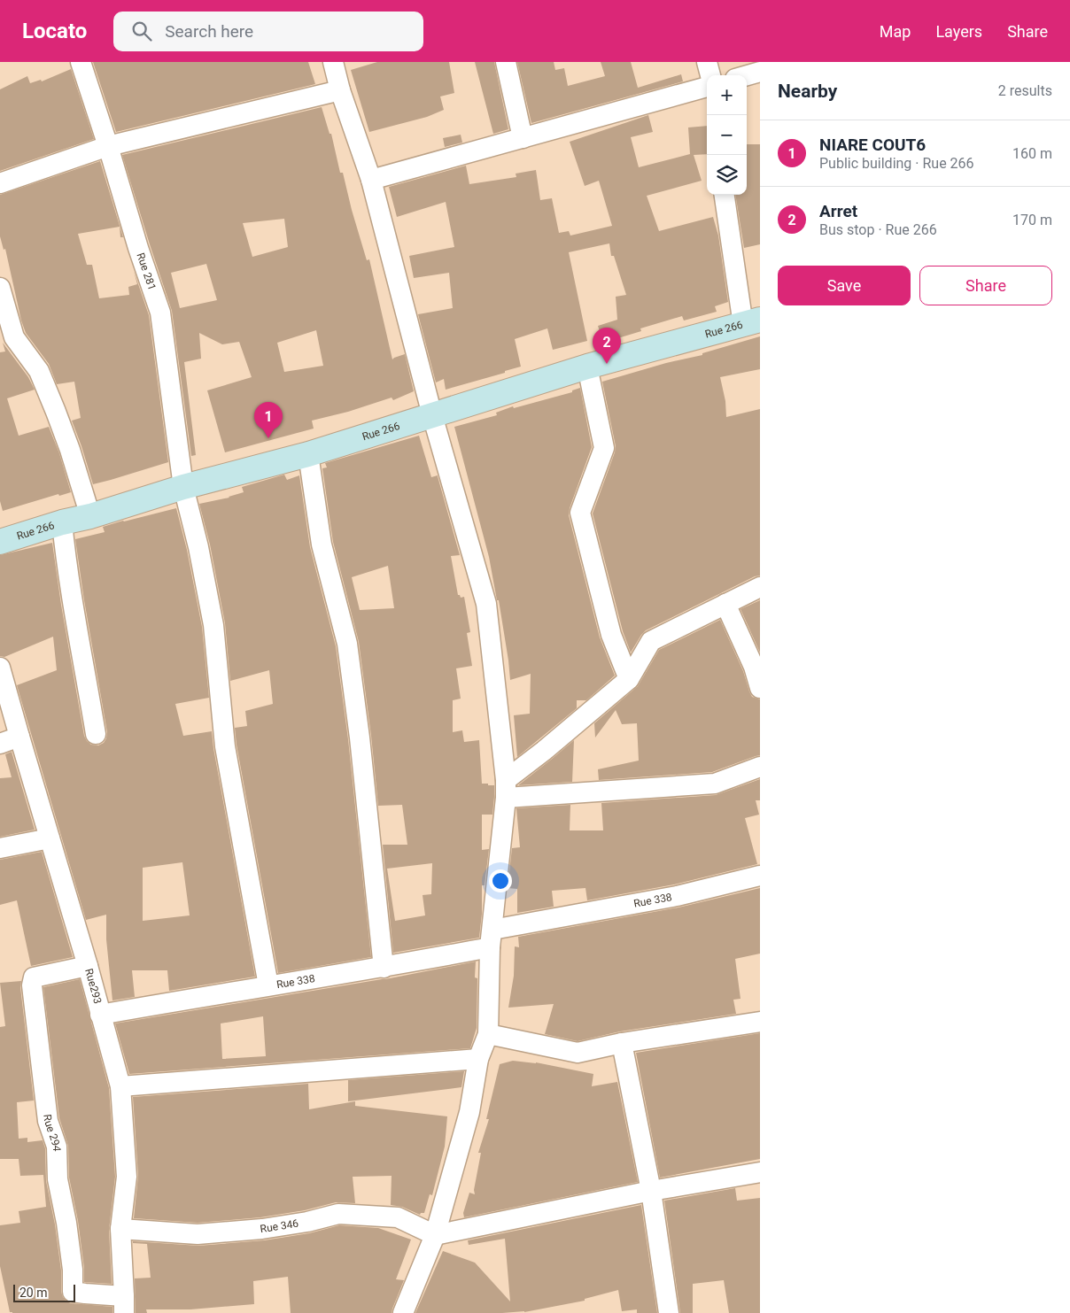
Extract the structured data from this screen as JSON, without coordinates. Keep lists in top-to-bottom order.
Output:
{
  "streets": {
    "main road": ["Rue 266"],
    "street": [
      "Rue 281",
      "Rue 338",
      "Rue293",
      "Rue 294",
      "Rue 346"
    ]
  },
  "crossings": [
    ["Rue 281", "Rue 266"],
    ["Rue 281", "Rue 338"],
    ["Rue 338", "Rue293"],
    ["Rue293", "Rue 294"],
    ["Rue293", "Rue 346"]
  ],
  "scale_bar": "20 m",
  "page": {
    "header": "Locato",
    "search": "Search here",
    "nav": ["Map", "Layers", "Share"],
    "heading": ["Nearby", "2 results"],
    "map_buttons": ["+", "−"],
    "list": [
      {
        "mark": "1",
        "name": "NIARE COUT6",
        "note": "Public building · Rue 266",
        "value": "160 m"
      },
      {
        "mark": "2",
        "name": "Arret",
        "note": "Bus stop · Rue 266",
        "value": "170 m"
      }
    ],
    "buttons": ["Save", "Share"],
    "pins": ["2", "1"],
    "scale": "20 m"
  }
}
